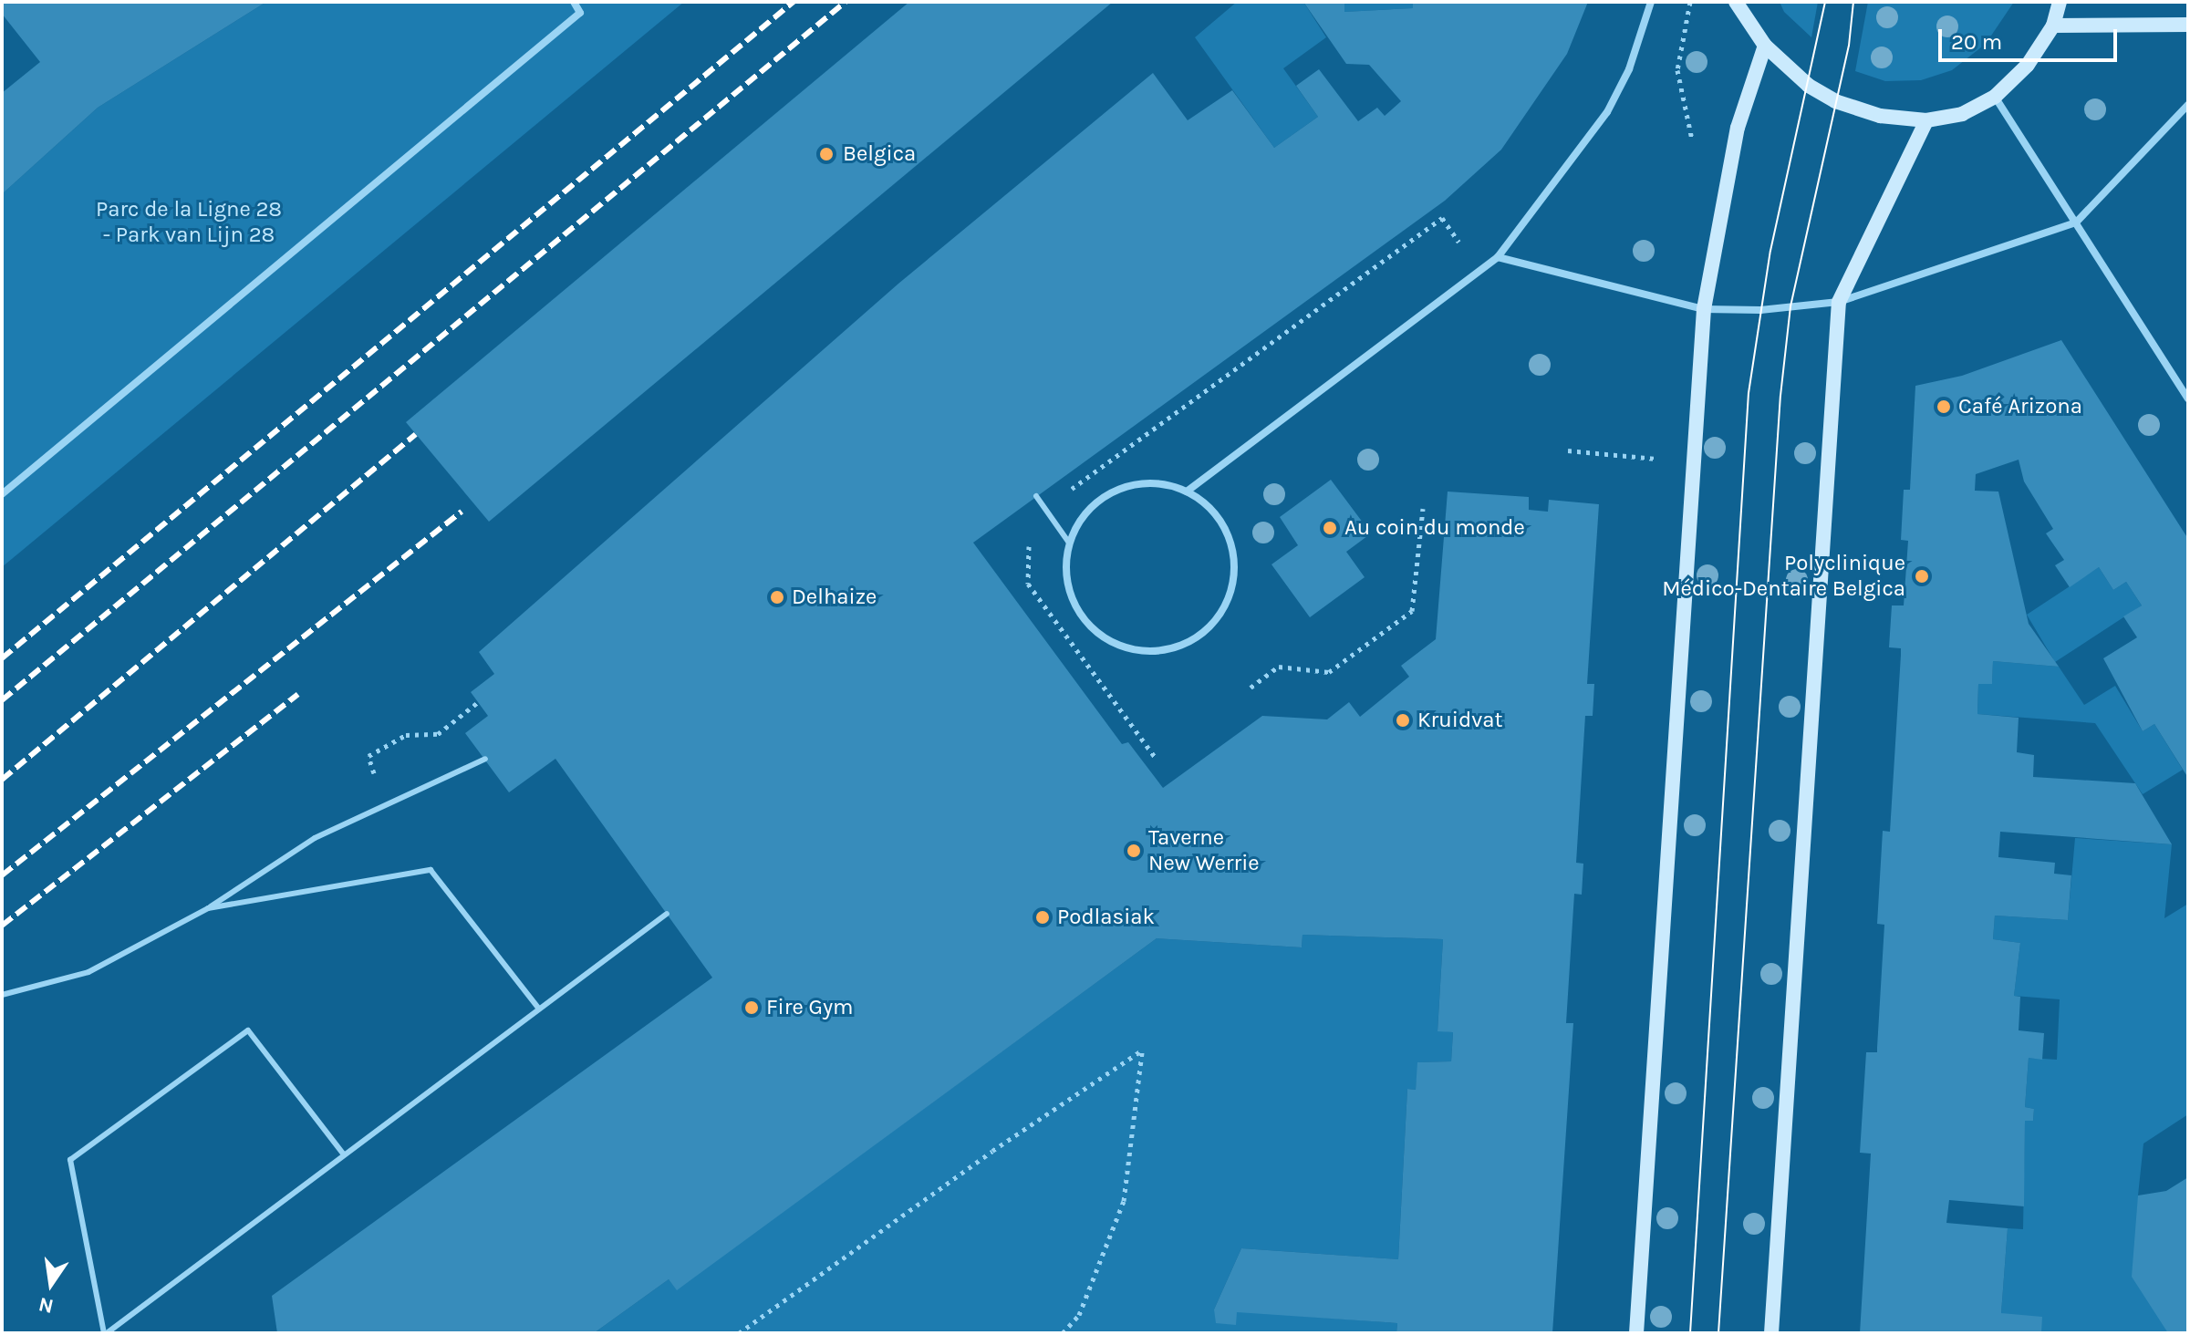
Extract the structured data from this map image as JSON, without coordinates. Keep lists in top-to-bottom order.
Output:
{
  "parks": ["Parc de la Ligne 28 - Park van Lijn 28"],
  "places": [
    "Belgica",
    "Café Arizona",
    "Au coin du monde",
    "Polyclinique Médico-Dentaire Belgica",
    "Delhaize",
    "Kruidvat",
    "Taverne New Werrie",
    "Podlasiak",
    "Fire Gym"
  ],
  "scale_bar": "20 m",
  "north": "bottom"
}
